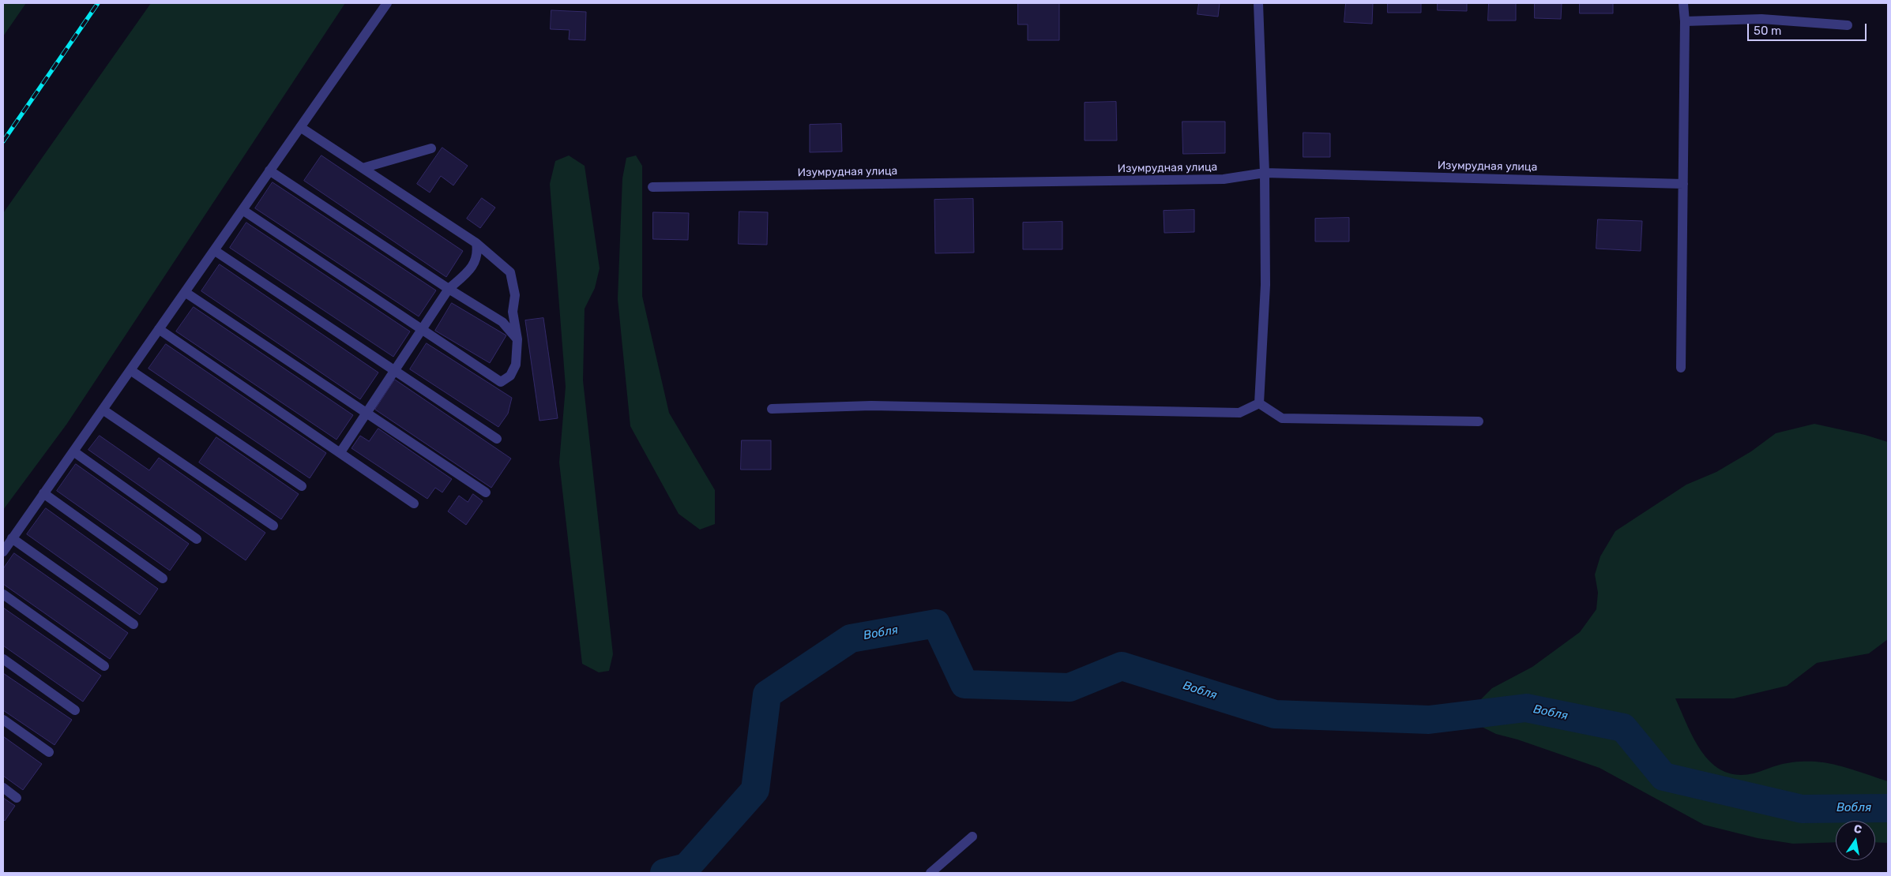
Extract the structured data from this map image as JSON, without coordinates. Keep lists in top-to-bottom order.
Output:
{
  "streets": {
    "street": ["Изумрудная улица"]
  },
  "water": ["Вобля"],
  "scale_bar": "50 m",
  "north": "top"
}
